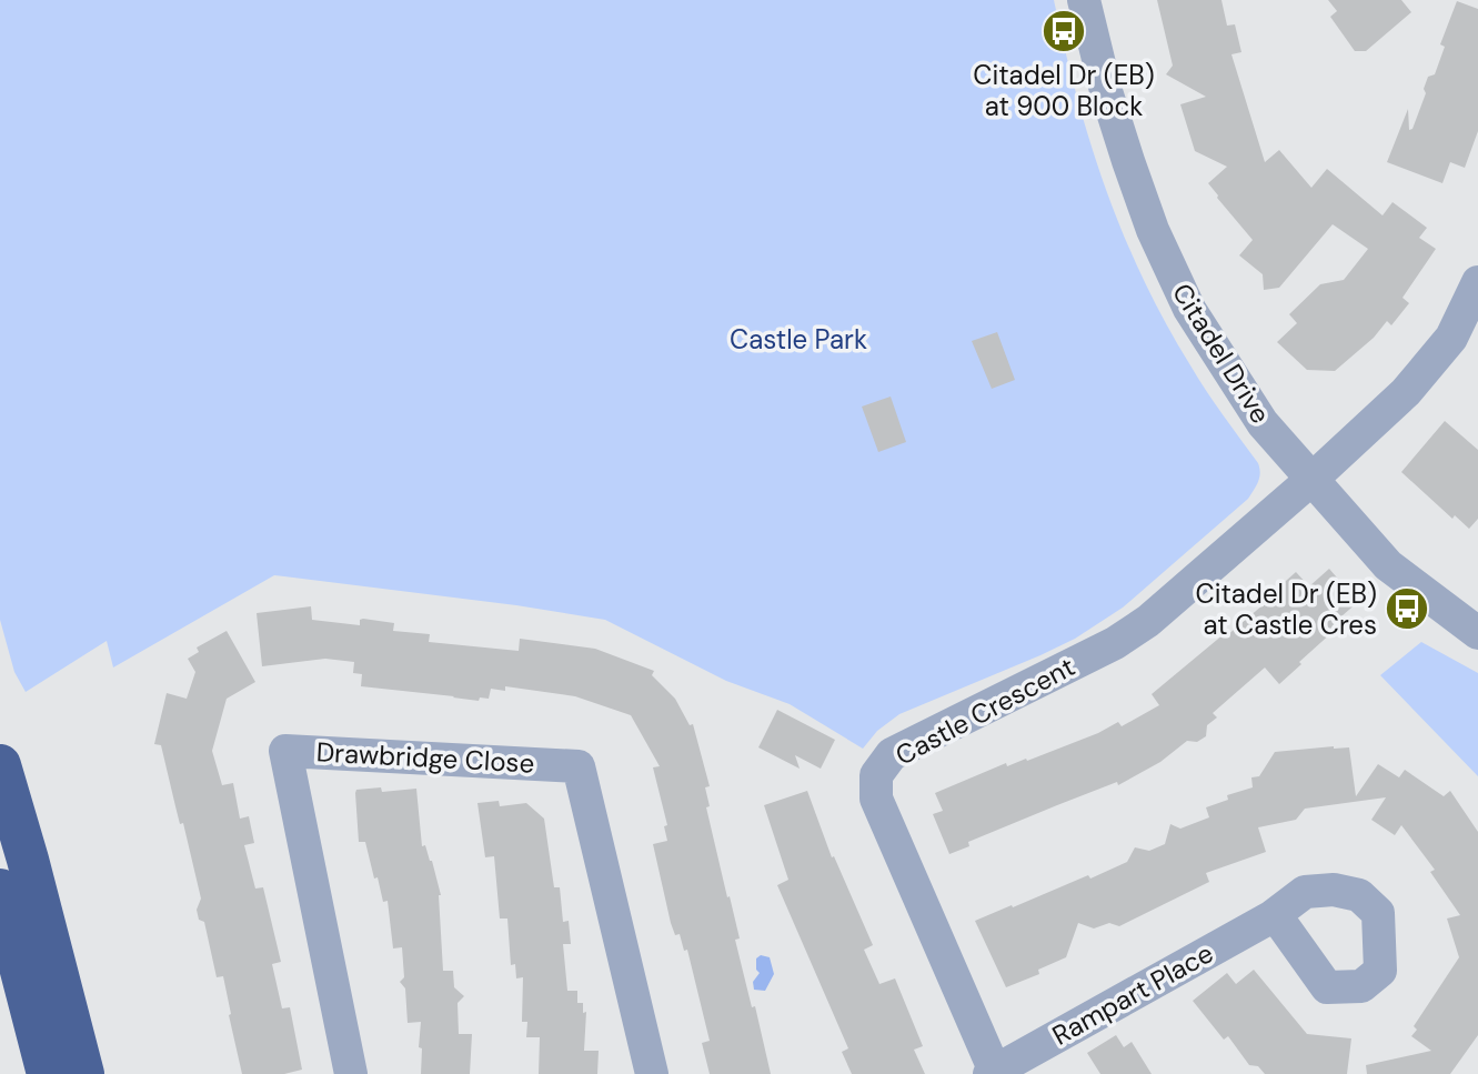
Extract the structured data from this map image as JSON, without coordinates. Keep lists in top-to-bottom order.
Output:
{
  "streets": {
    "street": [
      "Citadel Drive",
      "Castle Crescent",
      "Drawbridge Close",
      "Rampart Place"
    ]
  },
  "crossings": [
    ["Citadel Drive", "Castle Crescent"],
    ["Castle Crescent", "Rampart Place"]
  ],
  "parks": ["Castle Park"],
  "places": {
    "bus stop": ["Citadel Dr (EB) at 900 Block", "Citadel Dr (EB) at Castle Cres"]
  }
}
